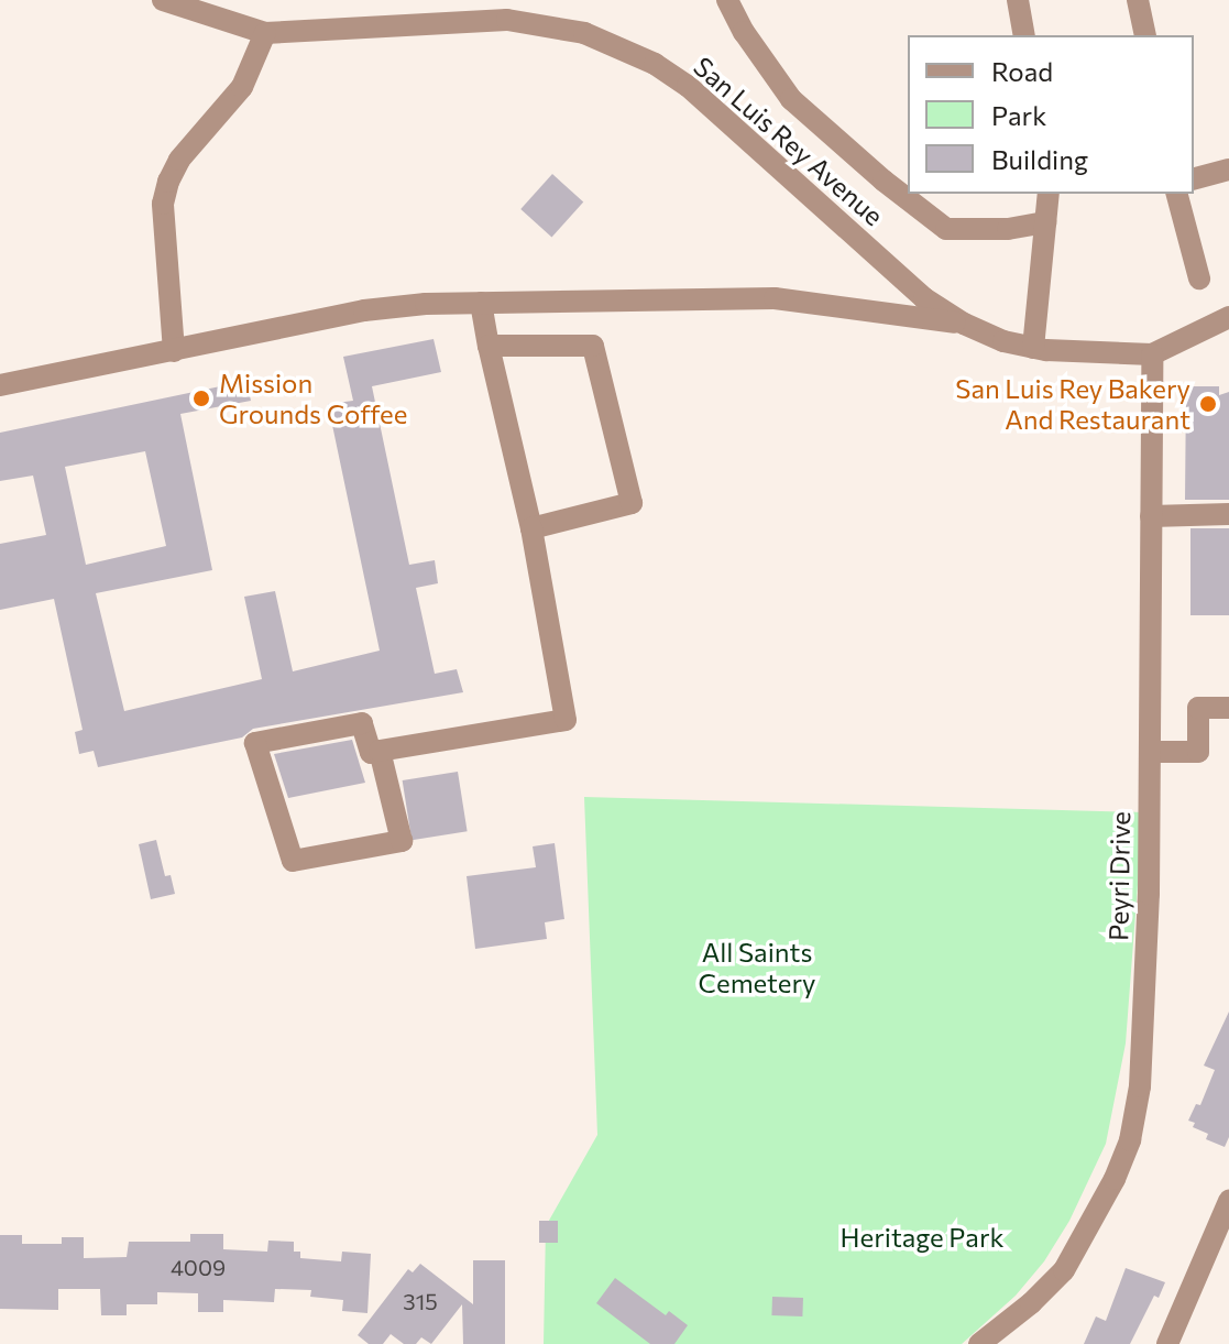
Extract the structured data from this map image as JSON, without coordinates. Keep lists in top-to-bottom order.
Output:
{
  "streets": {
    "street": ["San Luis Rey Avenue", "Peyri Drive"]
  },
  "crossings": [
    ["San Luis Rey Avenue", "Peyri Drive"]
  ],
  "parks": ["All Saints Cemetery", "Heritage Park"],
  "places": ["Mission Grounds Coffee", "San Luis Rey Bakery And Restaurant"],
  "house_numbers": ["4009", "315"],
  "legend": ["Road", "Park", "Building"]
}
